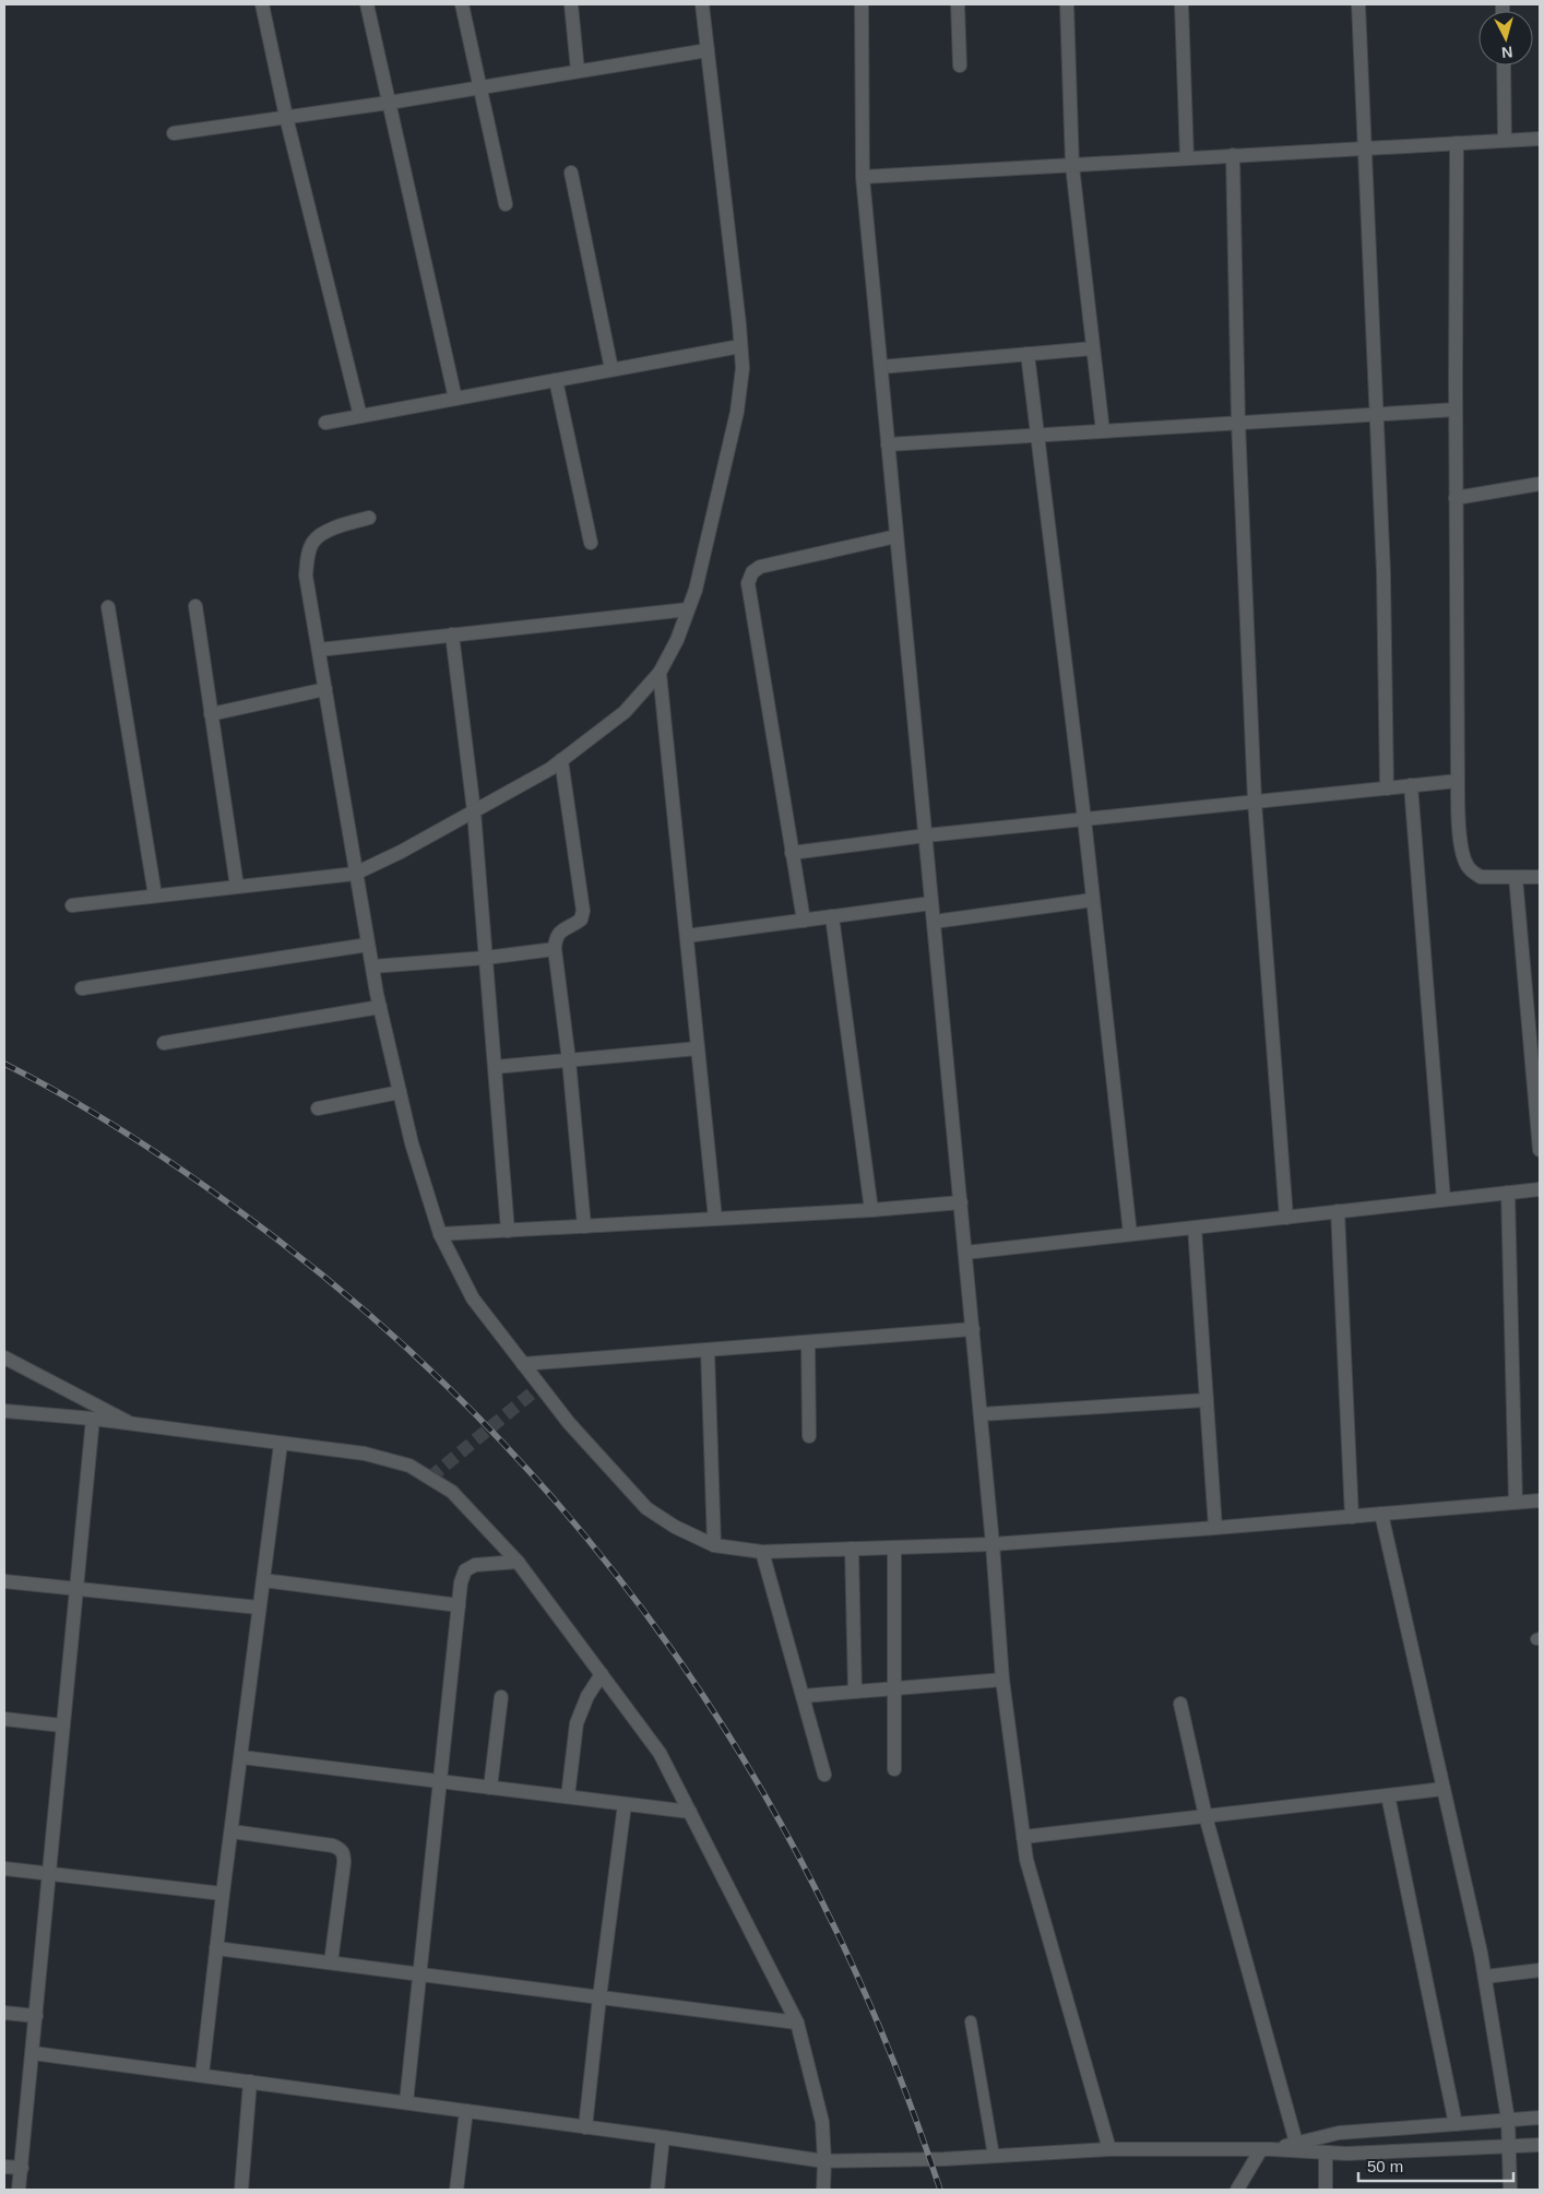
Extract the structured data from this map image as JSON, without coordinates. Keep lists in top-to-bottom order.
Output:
{
  "scale_bar": "50 m",
  "north": "bottom"
}
